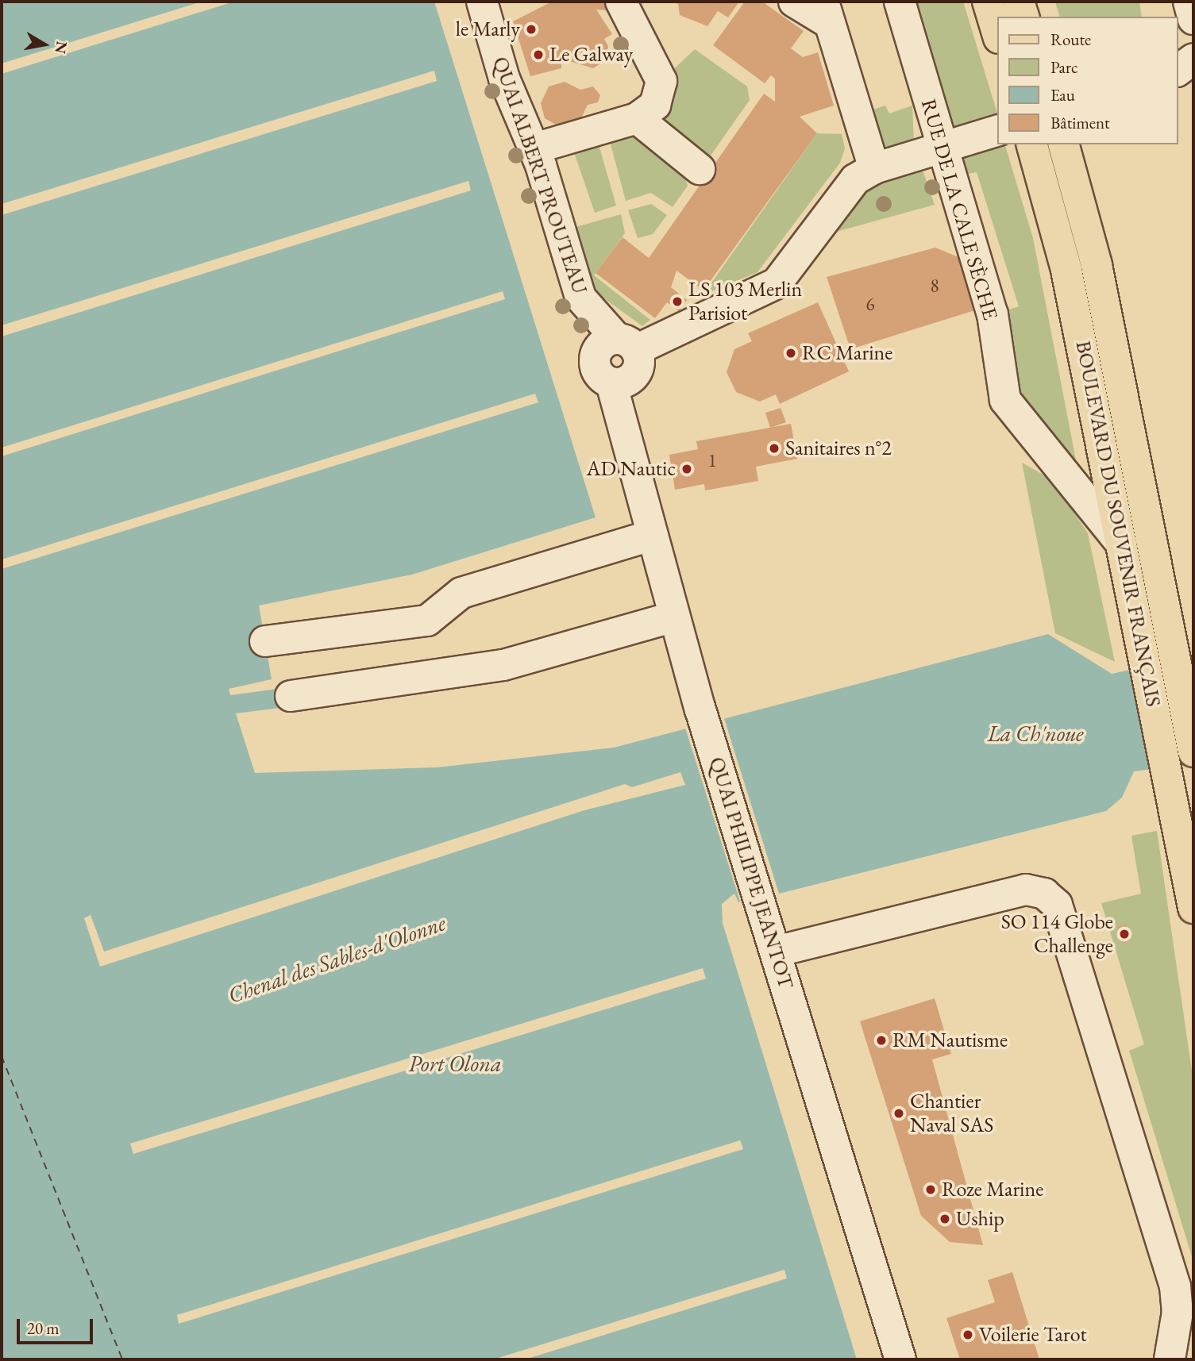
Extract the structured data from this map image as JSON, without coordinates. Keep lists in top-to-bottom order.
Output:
{
  "streets": {
    "main road": ["BOULEVARD DU SOUVENIR FRANÇAIS"],
    "street": ["QUAI ALBERT PROUTEAU", "RUE DE LA CALE SÈCHE", "QUAI PHILIPPE JEANTOT"]
  },
  "crossings": [
    ["QUAI ALBERT PROUTEAU", "QUAI PHILIPPE JEANTOT"],
    ["RUE DE LA CALE SÈCHE", "BOULEVARD DU SOUVENIR FRANÇAIS"]
  ],
  "water": ["La Ch'noue", "Chenal des Sables-d'Olonne", "Port Olona"],
  "places": [
    "le Marly",
    "Le Galway",
    "LS 103 Merlin Parisiot",
    "RC Marine",
    "Sanitaires n°2",
    "AD Nautic",
    "SO 114 Globe Challenge",
    "RM Nautisme",
    "Chantier Naval SAS",
    "Roze Marine",
    "Uship",
    "Voilerie Tarot"
  ],
  "house_numbers": ["8", "6", "1"],
  "legend": [
    "Route",
    "Parc",
    "Eau",
    "Bâtiment"
  ],
  "scale_bar": "20 m",
  "north": "right"
}
